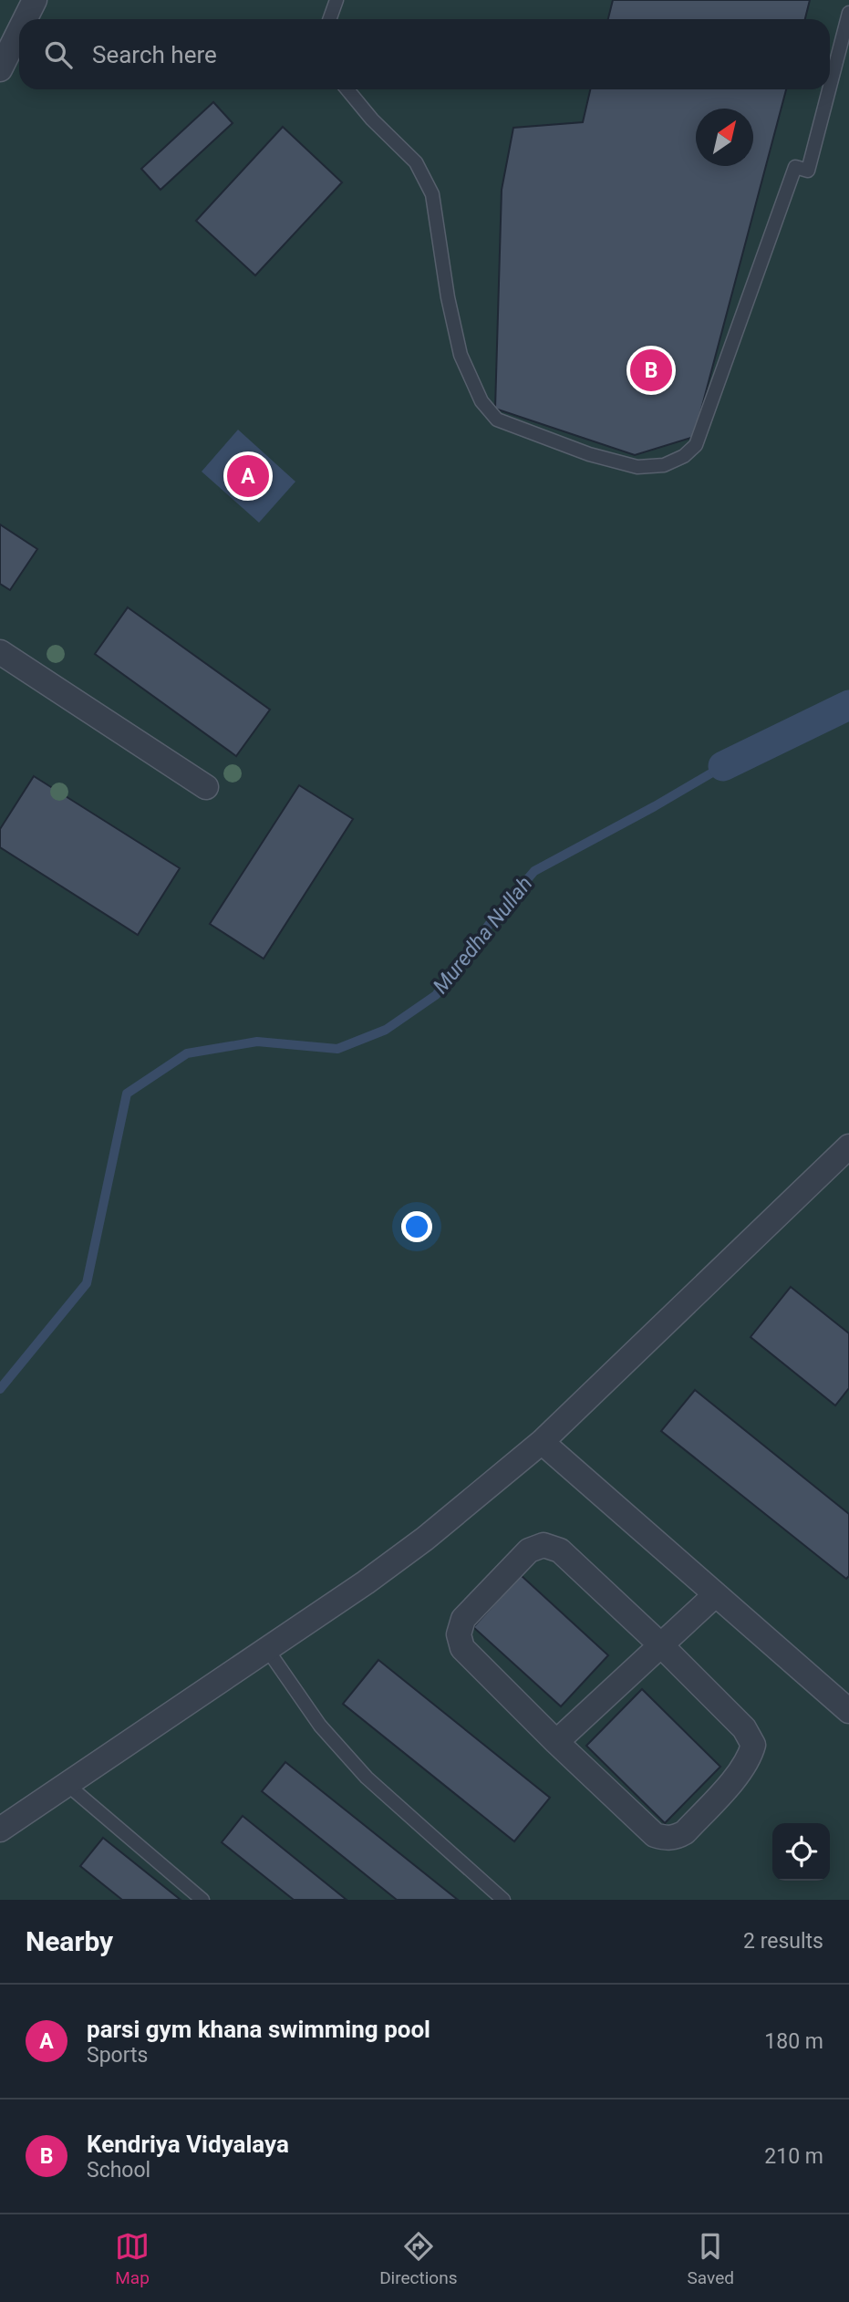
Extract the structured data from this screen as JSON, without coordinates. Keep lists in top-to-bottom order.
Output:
{
  "water": ["Muredha Nullah"],
  "north": "top right",
  "page": {
    "search": "Search here",
    "pins": ["B", "A"],
    "heading": ["Nearby", "2 results"],
    "list": [
      {
        "mark": "A",
        "name": "parsi gym khana swimming pool",
        "note": "Sports",
        "value": "180 m"
      },
      {
        "mark": "B",
        "name": "Kendriya Vidyalaya",
        "note": "School",
        "value": "210 m"
      }
    ],
    "nav": ["Map", "Directions", "Saved"]
  }
}
